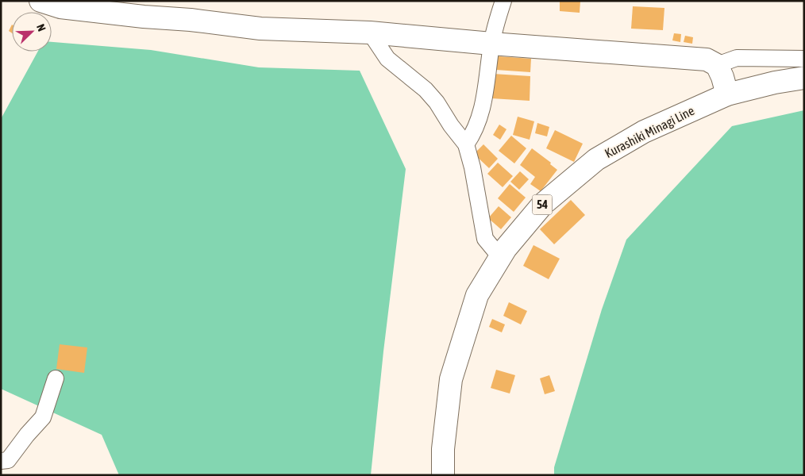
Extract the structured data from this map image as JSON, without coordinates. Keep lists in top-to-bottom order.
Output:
{
  "streets": {
    "street": ["Kurashiki Minagi Line", "54"]
  },
  "north": "top right"
}
